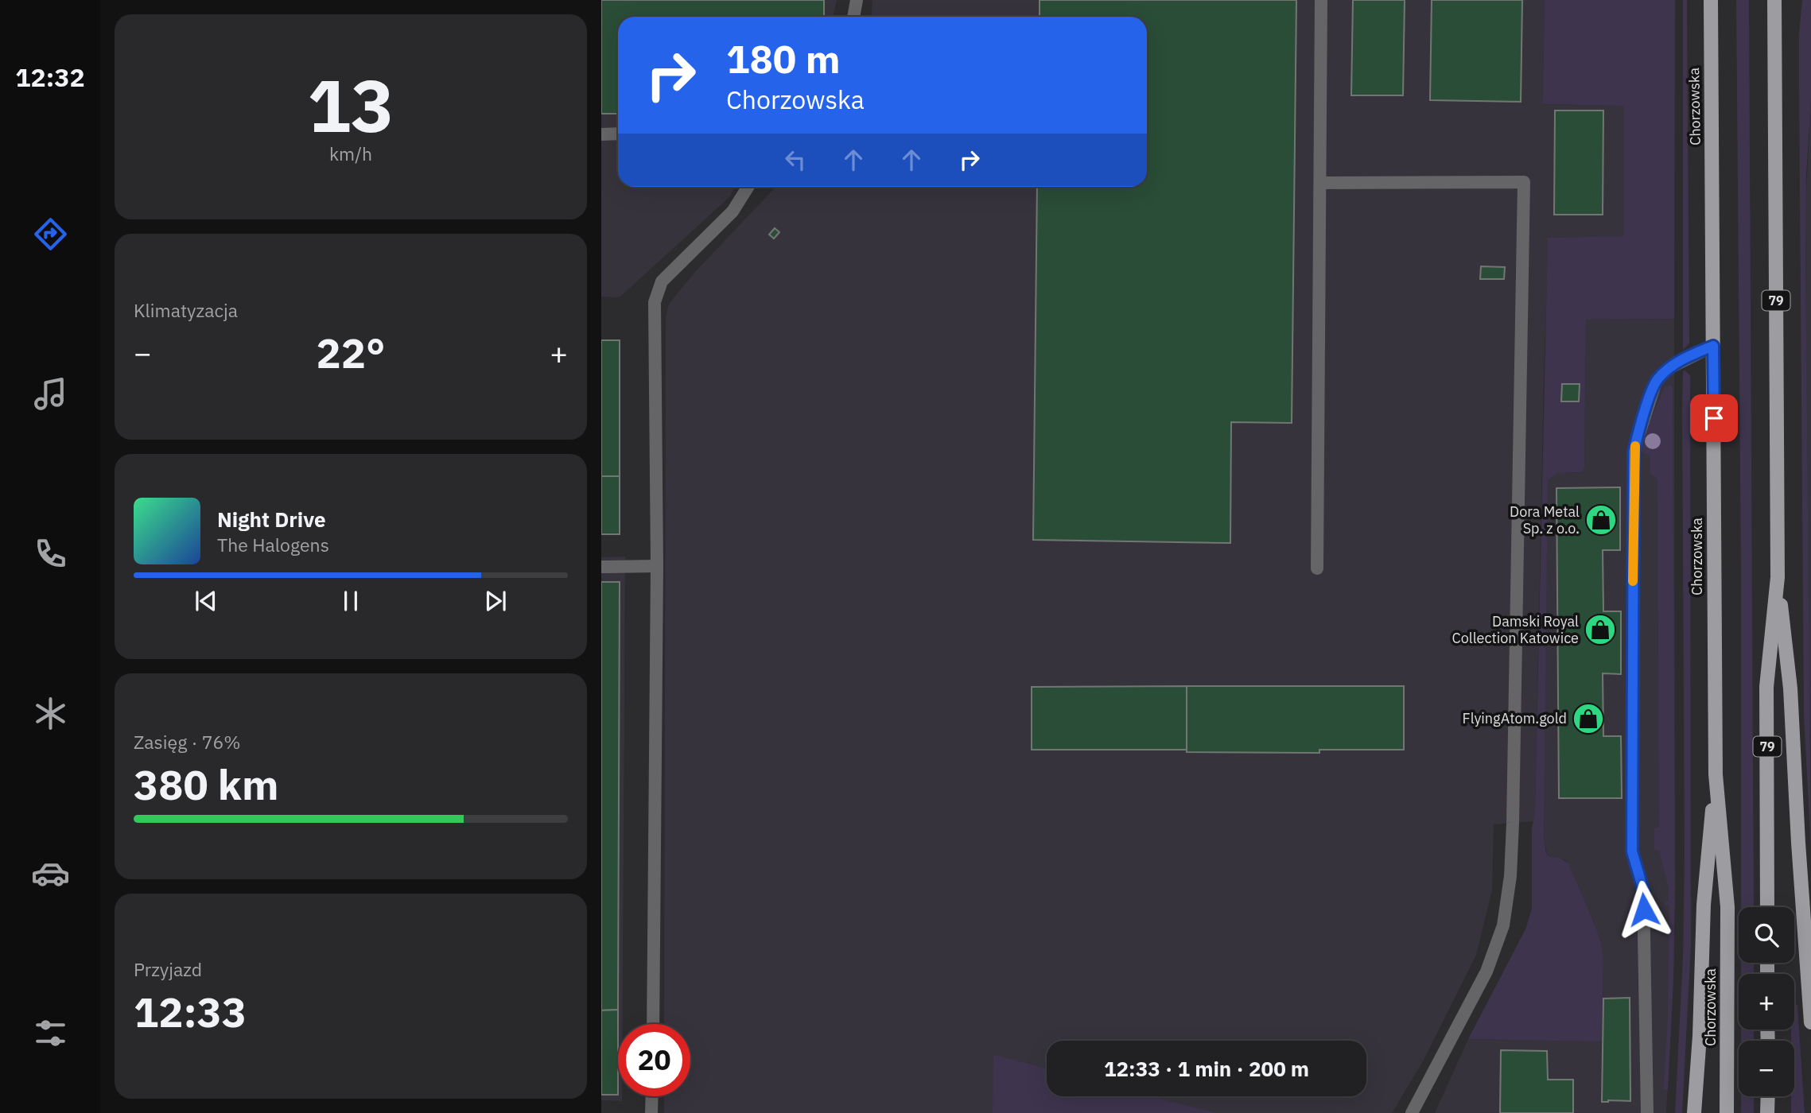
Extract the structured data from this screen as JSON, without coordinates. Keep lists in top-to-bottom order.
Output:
{
  "streets": {
    "main road": ["Chorzowska", "79"]
  },
  "places": {
    "shop": ["Dora Metal Sp. z o.o.", "Damski Royal Collection Katowice", "FlyingAtom.gold"]
  },
  "page": {
    "tabs": "12:32",
    "tile": [
      ["13", "km/h"],
      "Klimatyzacja",
      ["Zasięg · 76%", "380 km"],
      ["Przyjazd", "12:33"]
    ],
    "turn": ["180 m", "Chorzowska"],
    "heat": ["−", "22°", "+"],
    "song": ["Night Drive", "The Halogens"],
    "map_buttons": ["+", "−"],
    "limit": "20",
    "trip": "12:33 · 1 min · 200 m"
  }
}
